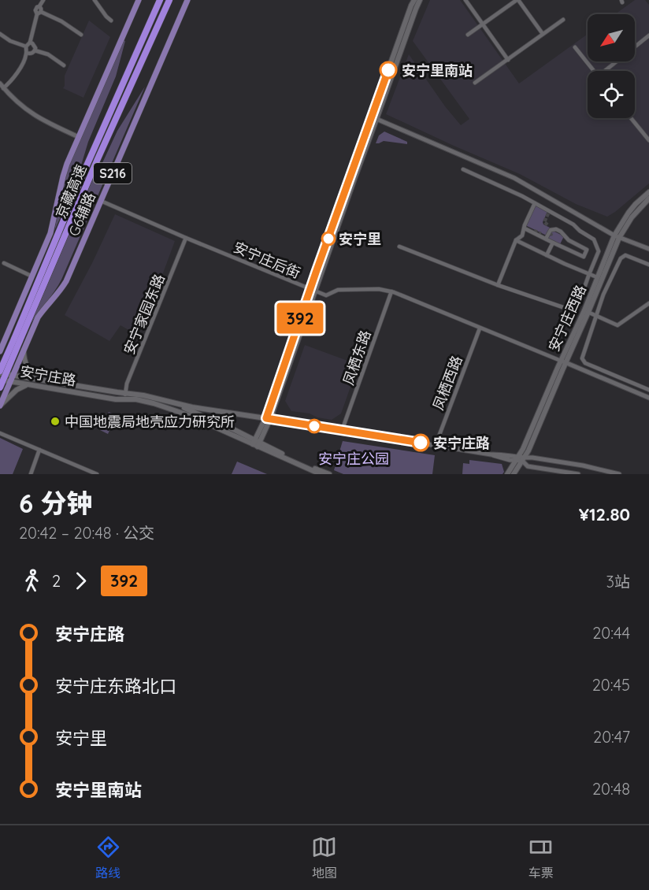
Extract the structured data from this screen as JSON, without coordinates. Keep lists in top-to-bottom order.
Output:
{
  "streets": {
    "highway": ["京藏高速"],
    "main road": [
      "S216",
      "G6辅路",
      "安宁庄西路",
      "安宁庄路"
    ],
    "street": [
      "安宁庄后街",
      "安宁家园东路",
      "凤栖东路",
      "凤栖西路"
    ]
  },
  "crossings": [
    ["G6辅路", "安宁庄后街"],
    ["G6辅路", "安宁庄路"],
    ["安宁庄后街", "安宁家园东路"],
    ["安宁庄后街", "安宁庄西路"],
    ["安宁庄后街", "凤栖东路"],
    ["安宁庄后街", "凤栖西路"],
    ["安宁家园东路", "安宁庄路"],
    ["安宁庄西路", "安宁庄路"],
    ["凤栖东路", "安宁庄路"],
    ["安宁庄路", "凤栖西路"]
  ],
  "parks": ["安宁庄公园"],
  "places": [
    "安宁里南站",
    "安宁里",
    "中国地震局地壳应力研究所",
    "安宁庄路"
  ],
  "lines": ["bus line 392"],
  "north": "bottom left",
  "page": {
    "on_map": "392",
    "heading": ["6 分钟", "20:42 – 20:48 · 公交", "¥12.80"],
    "legs": ["2", "392", "3站"],
    "list": [
      {
        "name": "安宁庄路",
        "value": "20:44"
      },
      {
        "name": "安宁庄东路北口",
        "value": "20:45"
      },
      {
        "name": "安宁里",
        "value": "20:47"
      },
      {
        "name": "安宁里南站",
        "value": "20:48"
      }
    ],
    "tabs": ["路线", "地图", "车票"]
  }
}
